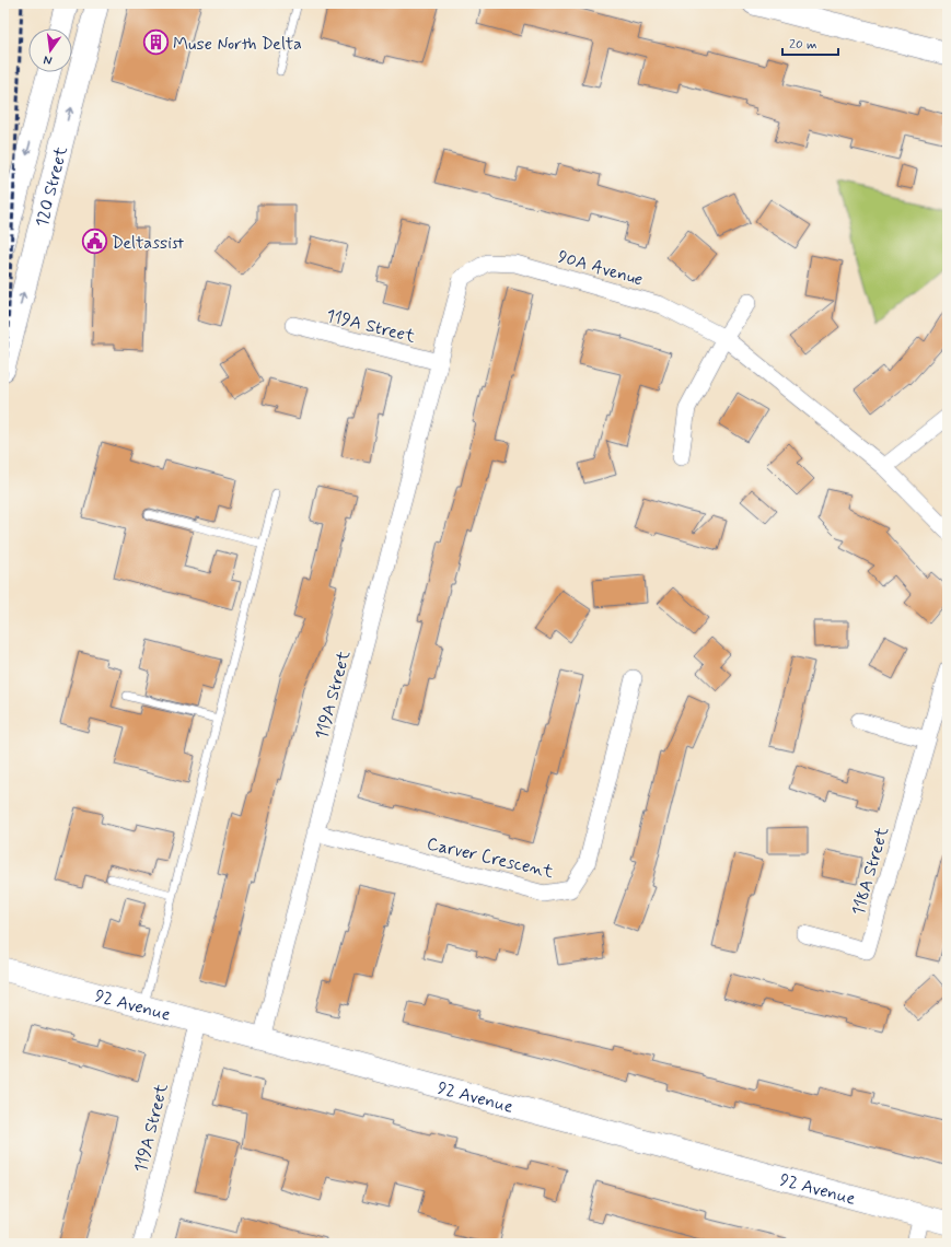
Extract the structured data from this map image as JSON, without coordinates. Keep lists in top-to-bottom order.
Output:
{
  "streets": {
    "street": [
      "120 Street",
      "90A Avenue",
      "119A Street",
      "Carver Crescent",
      "118A Street",
      "92 Avenue"
    ]
  },
  "crossings": [
    ["90A Avenue", "119A Street"],
    ["119A Street", "Carver Crescent"],
    ["119A Street", "92 Avenue"]
  ],
  "places": {
    "building": ["Muse North Delta"],
    "public building": ["Deltassist"]
  },
  "scale_bar": "20 m",
  "north": "bottom"
}
